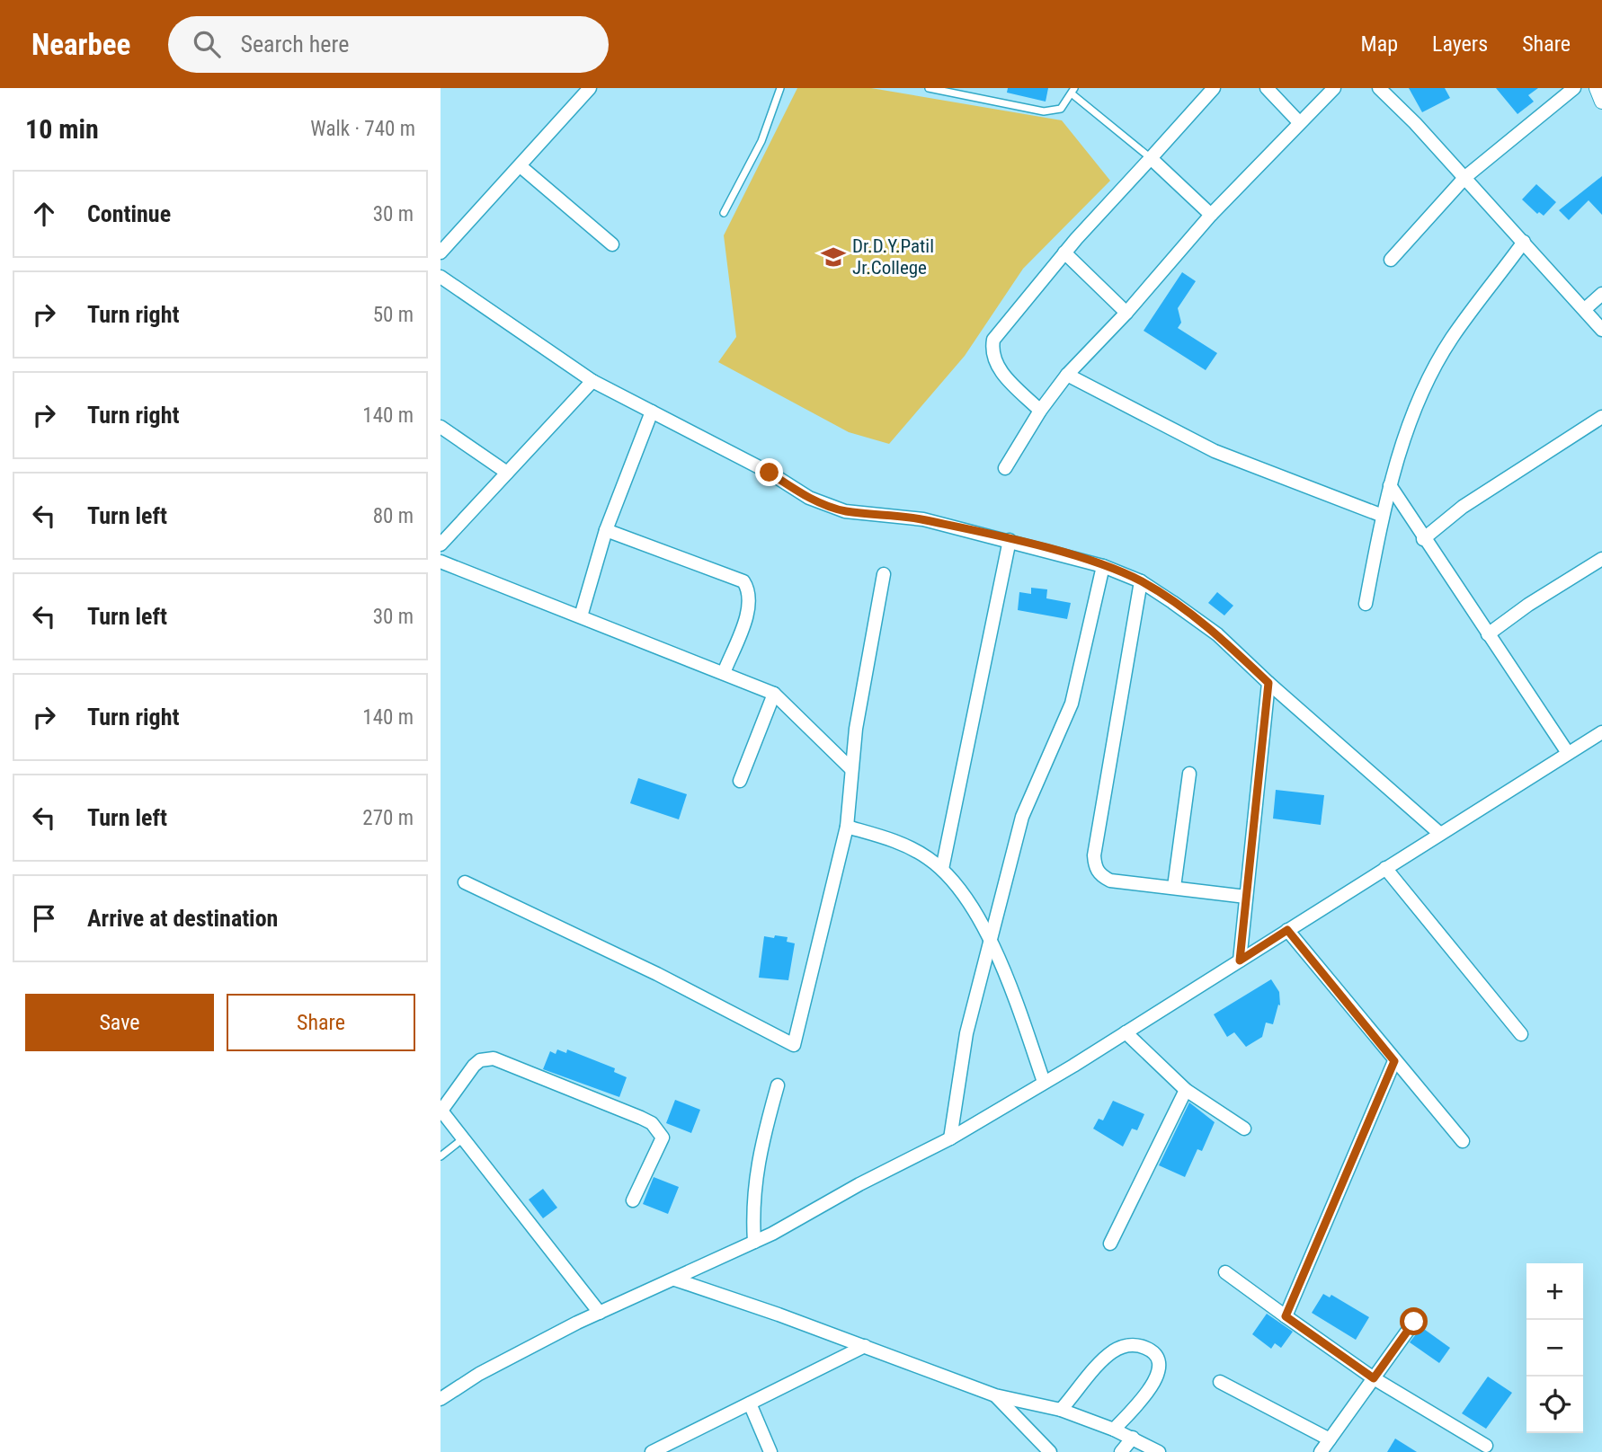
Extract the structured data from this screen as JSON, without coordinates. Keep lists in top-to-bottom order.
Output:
{
  "places": {
    "school or university": ["Dr.D.Y.Patil Jr.College"]
  },
  "page": {
    "header": "Nearbee",
    "search": "Search here",
    "nav": ["Map", "Layers", "Share"],
    "heading": ["10 min", "Walk · 740 m"],
    "list": [
      ["Continue", "30 m"],
      ["Turn right", "50 m"],
      ["Turn right", "140 m"],
      ["Turn left", "80 m"],
      ["Turn left", "30 m"],
      ["Turn right", "140 m"],
      ["Turn left", "270 m"],
      "Arrive at destination"
    ],
    "buttons": ["Save", "Share"],
    "map_buttons": ["+", "−"]
  }
}
